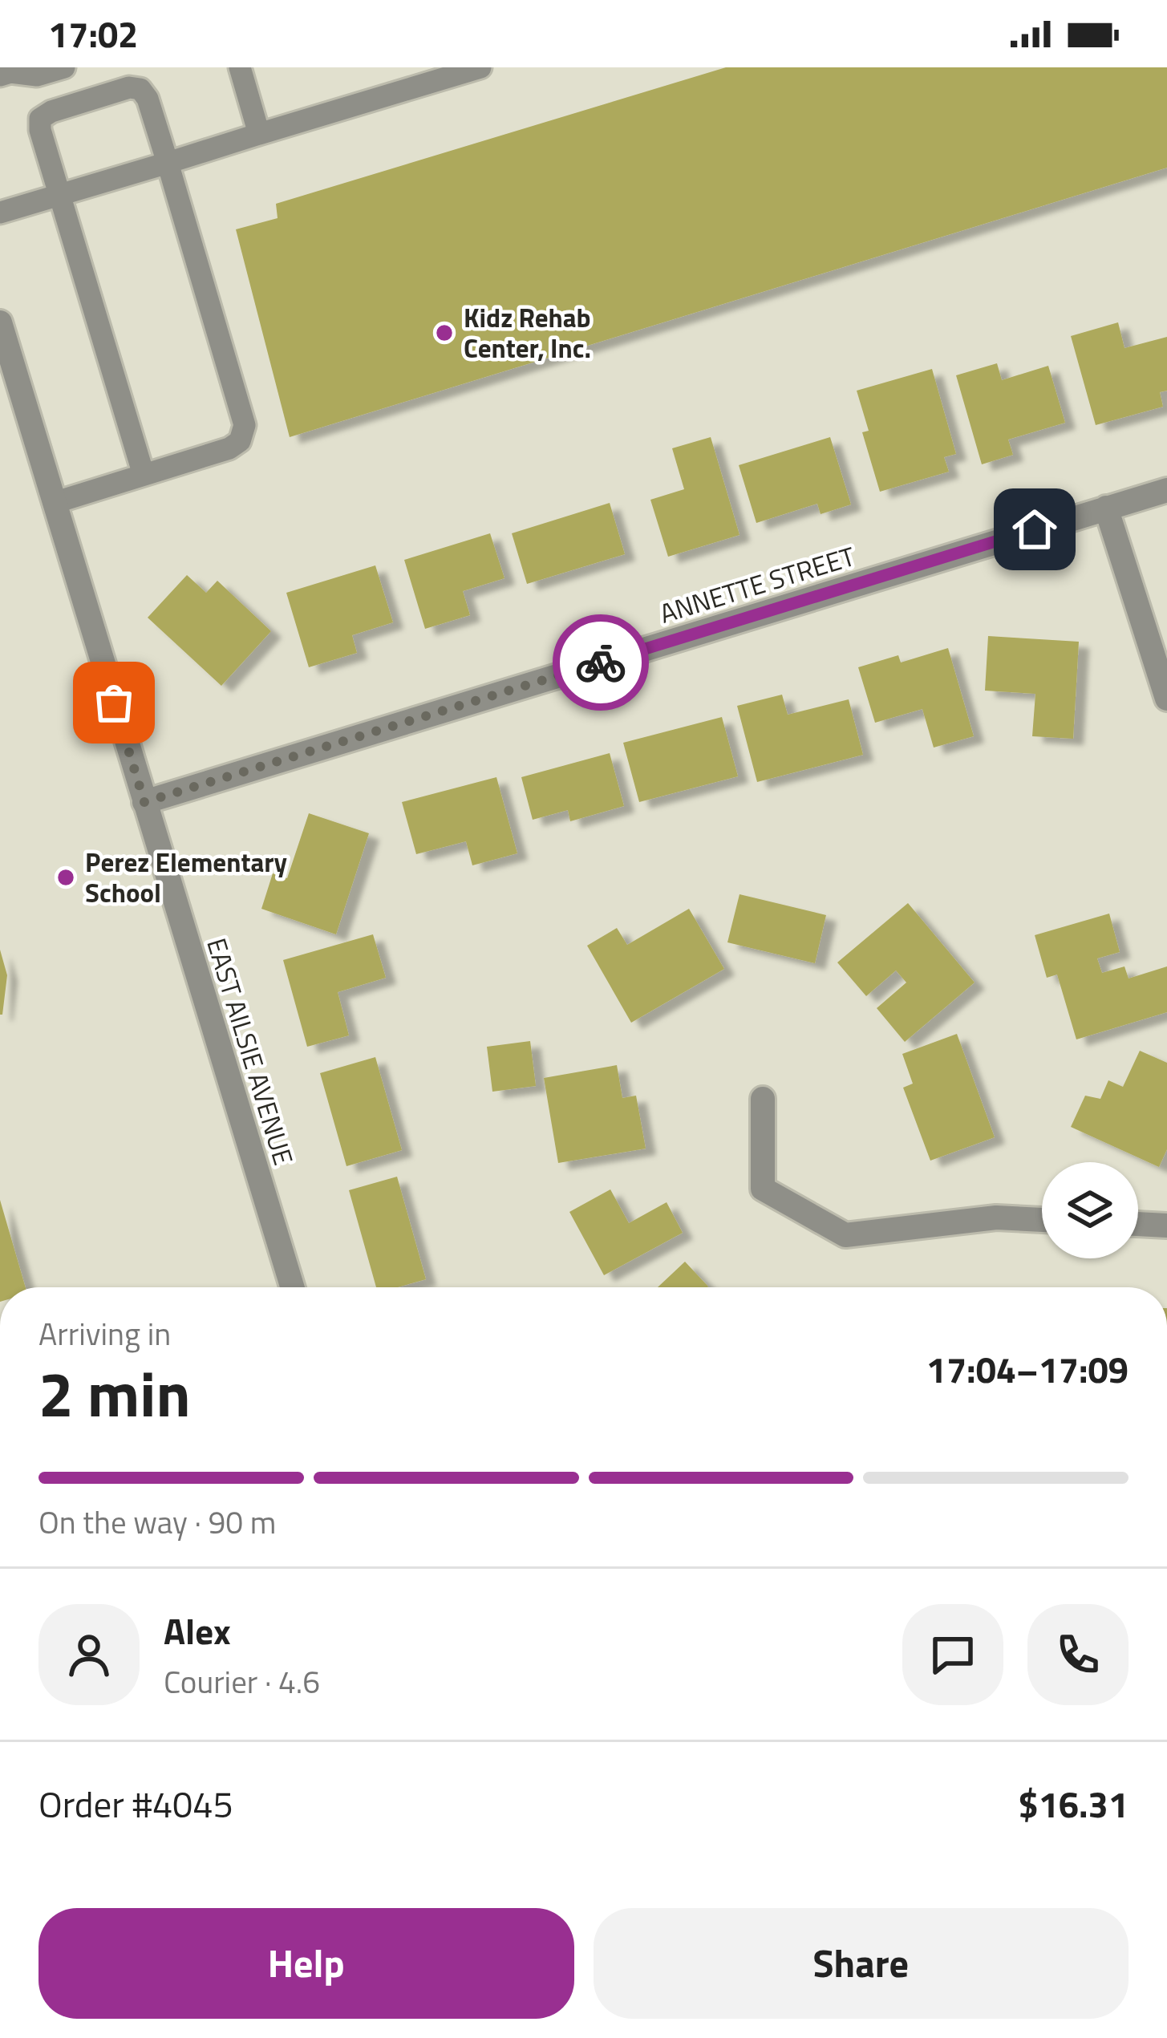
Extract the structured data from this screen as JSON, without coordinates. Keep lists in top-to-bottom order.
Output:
{
  "streets": {
    "street": ["ANNETTE STREET", "EAST AILSIE AVENUE"]
  },
  "crossings": [
    ["ANNETTE STREET", "EAST AILSIE AVENUE"]
  ],
  "places": ["Kidz Rehab Center, Inc.", "Perez Elementary School"],
  "page": {
    "status": "17:02",
    "heading": ["2 min", "Arriving in", "17:04–17:09"],
    "panel": [
      "Alex",
      "Courier · 4.6",
      "Order #4045",
      "$16.31"
    ],
    "bar": "On the way · 90 m",
    "buttons": ["Help", "Share"]
  }
}
